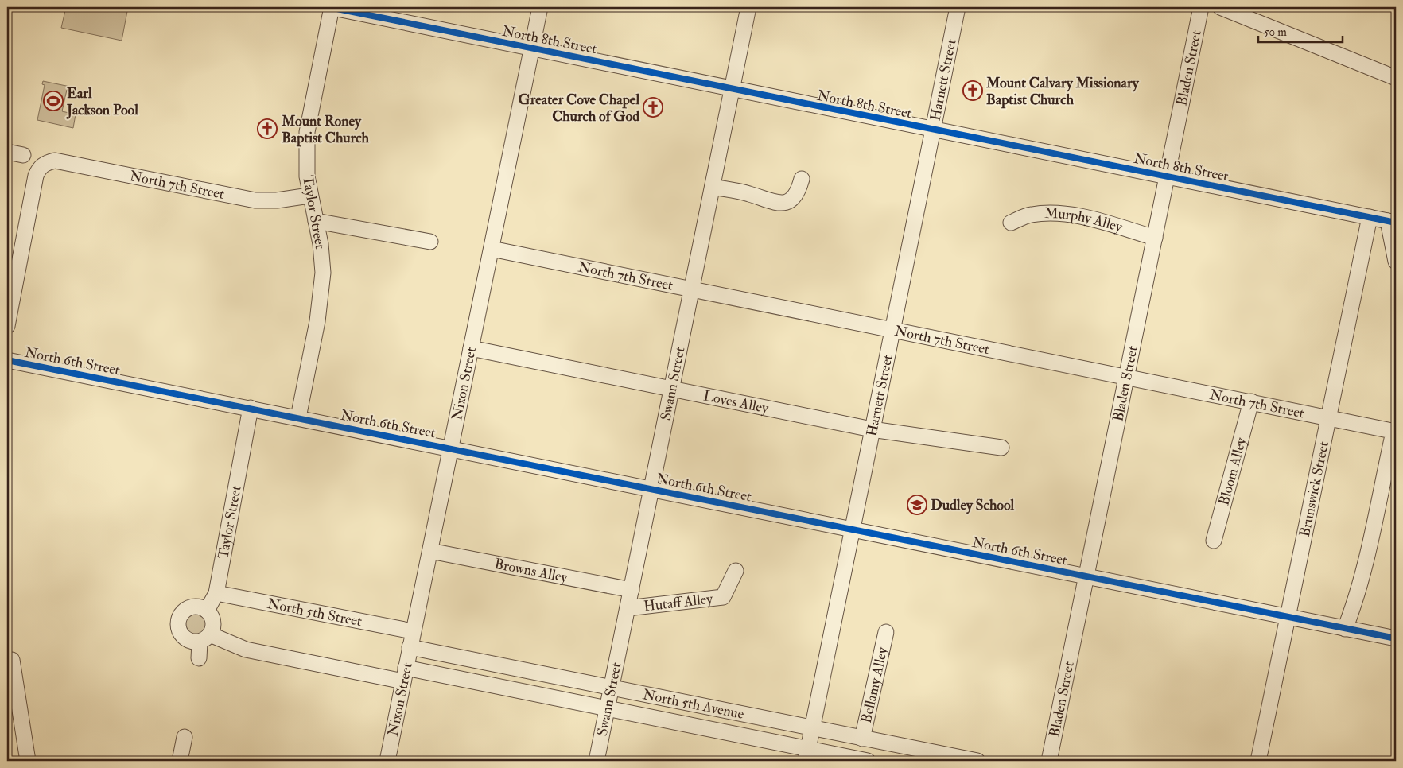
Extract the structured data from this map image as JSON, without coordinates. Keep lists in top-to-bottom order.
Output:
{
  "streets": {
    "street": [
      "North 8th Street",
      "Bladen Street",
      "Harnett Street",
      "North 7th Street",
      "Taylor Street",
      "Murphy Alley",
      "North 6th Street",
      "Nixon Street",
      "Swann Street",
      "Loves Alley",
      "Bloom Alley",
      "Brunswick Street",
      "Browns Alley",
      "Hutaff Alley",
      "North 5th Street",
      "Bellamy Alley",
      "North 5th Avenue"
    ]
  },
  "crossings": [
    ["North 8th Street", "Bladen Street"],
    ["North 8th Street", "Harnett Street"],
    ["North 8th Street", "Taylor Street"],
    ["North 8th Street", "Nixon Street"],
    ["North 8th Street", "Swann Street"],
    ["North 8th Street", "Brunswick Street"],
    ["Bladen Street", "North 7th Street"],
    ["Bladen Street", "Murphy Alley"],
    ["Bladen Street", "North 6th Street"],
    ["Harnett Street", "North 7th Street"],
    ["Harnett Street", "North 6th Street"],
    ["Harnett Street", "Loves Alley"],
    ["Harnett Street", "North 5th Avenue"],
    ["North 7th Street", "Taylor Street"],
    ["North 7th Street", "North 6th Street"],
    ["North 7th Street", "Nixon Street"],
    ["North 7th Street", "Swann Street"],
    ["North 7th Street", "Bloom Alley"],
    ["North 7th Street", "Brunswick Street"],
    ["Taylor Street", "North 6th Street"],
    ["Taylor Street", "North 5th Street"],
    ["North 6th Street", "Nixon Street"],
    ["North 6th Street", "Swann Street"],
    ["North 6th Street", "Brunswick Street"],
    ["Nixon Street", "Loves Alley"],
    ["Nixon Street", "Browns Alley"],
    ["Nixon Street", "North 5th Street"],
    ["Nixon Street", "North 5th Avenue"],
    ["Swann Street", "Loves Alley"],
    ["Swann Street", "Browns Alley"],
    ["Swann Street", "Hutaff Alley"],
    ["Swann Street", "North 5th Avenue"],
    ["Bellamy Alley", "North 5th Avenue"]
  ],
  "places": {
    "church": ["Mount Calvary Missionary Baptist Church", "Greater Cove Chapel Church of God", "Mount Roney Baptist Church"],
    "sports": ["Earl Jackson Pool"],
    "school or university": ["Dudley School"]
  },
  "scale_bar": "50 m"
}
